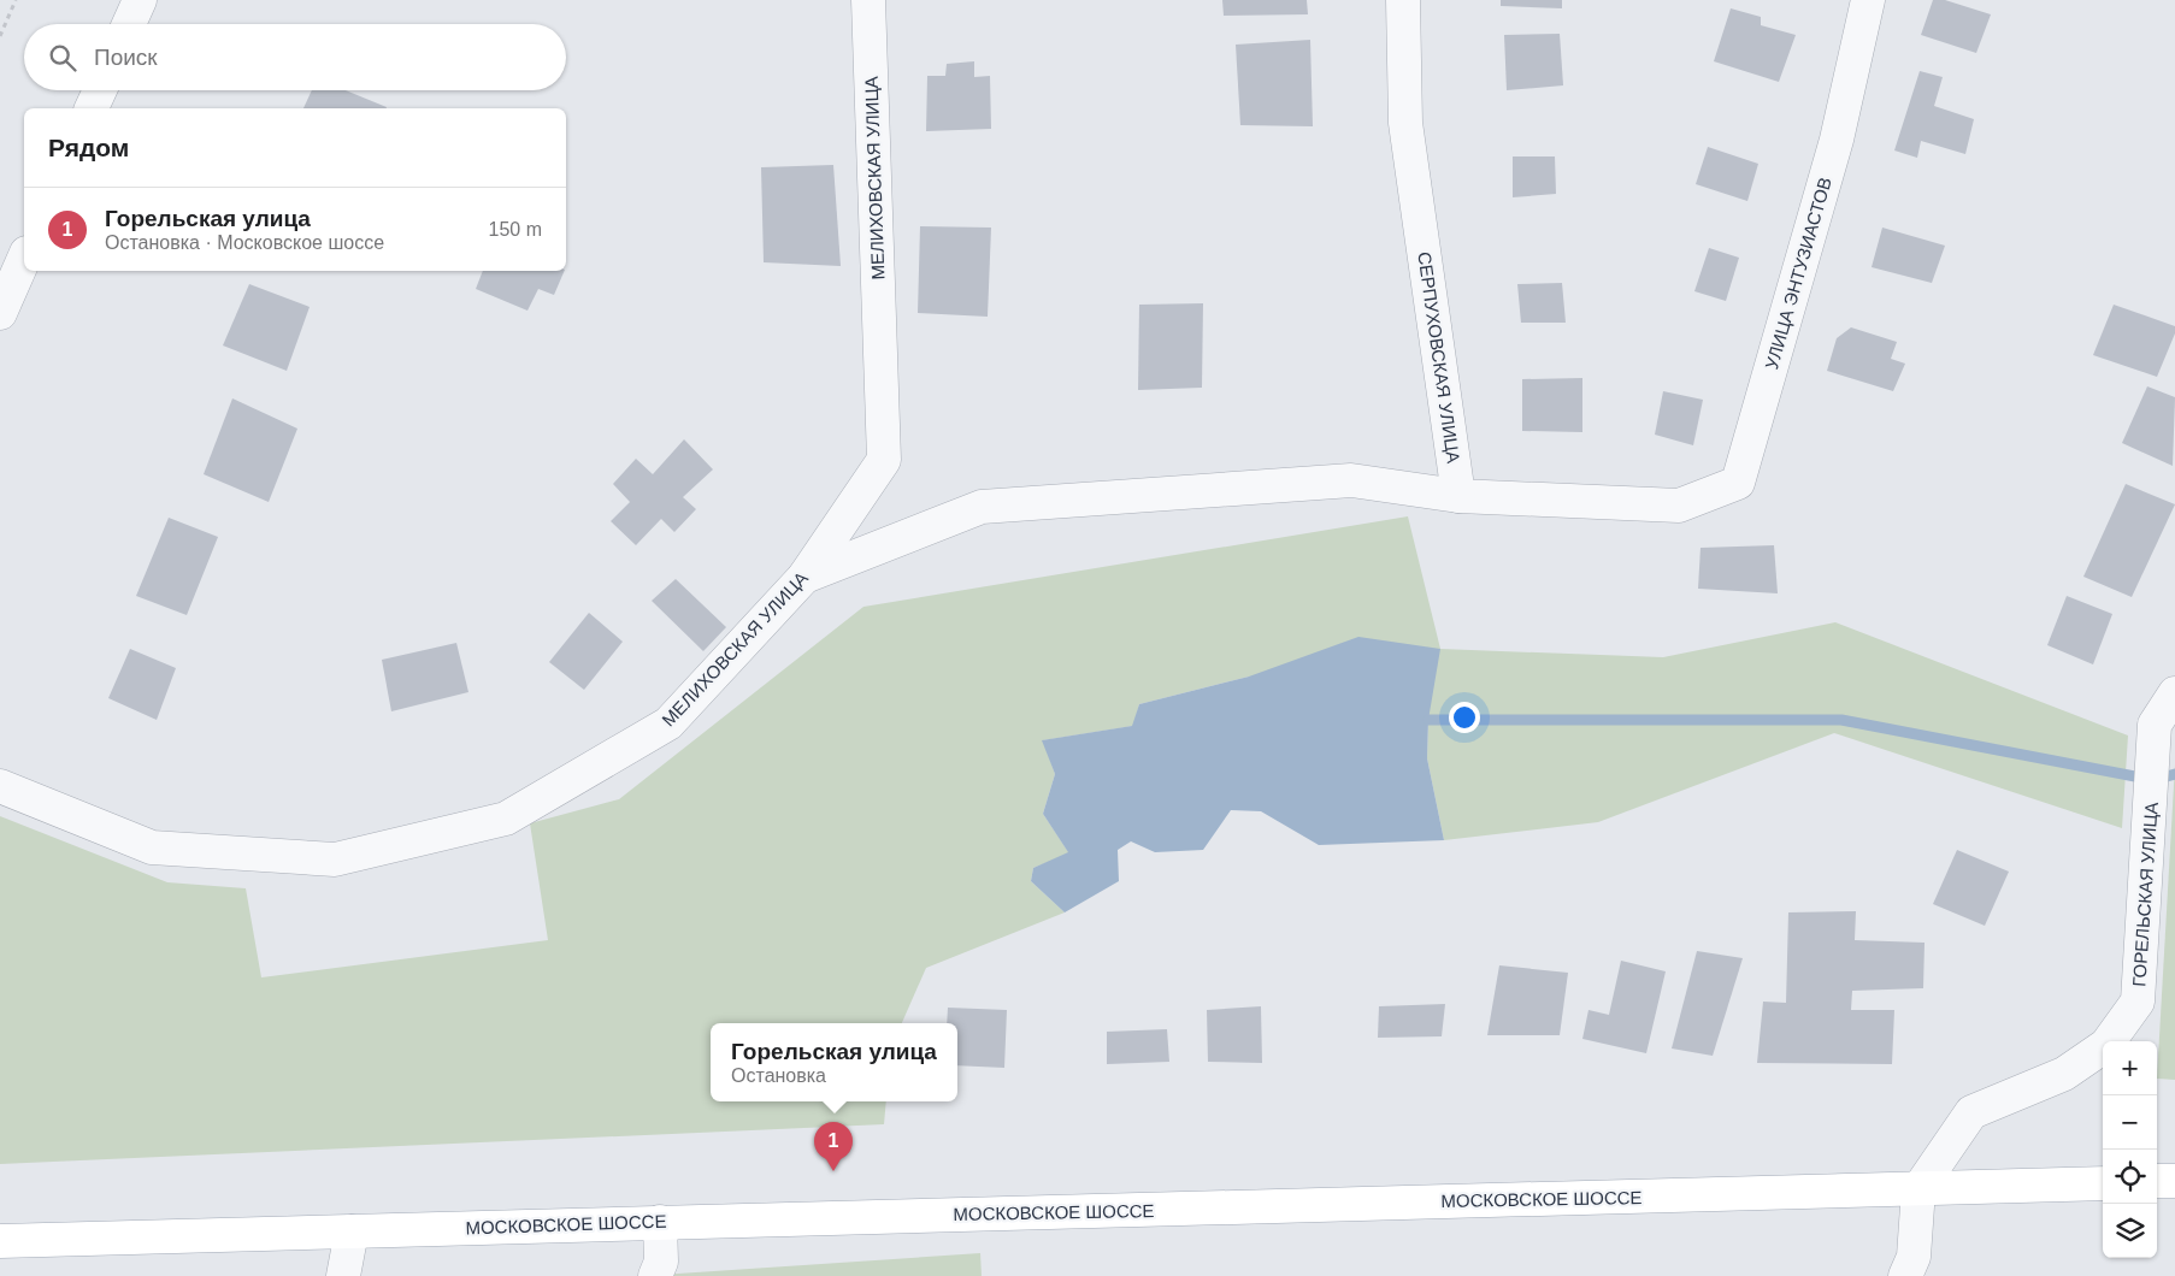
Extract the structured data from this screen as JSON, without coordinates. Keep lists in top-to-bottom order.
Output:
{
  "streets": {
    "main road": ["МОСКОВСКОЕ ШОССЕ"],
    "street": [
      "МЕЛИХОВСКАЯ УЛИЦА",
      "УЛИЦА ЭНТУЗИАСТОВ",
      "СЕРПУХОВСКАЯ УЛИЦА",
      "ГОРЕЛЬСКАЯ УЛИЦА"
    ]
  },
  "crossings": [
    ["УЛИЦА ЭНТУЗИАСТОВ", "СЕРПУХОВСКАЯ УЛИЦА"],
    ["ГОРЕЛЬСКАЯ УЛИЦА", "МОСКОВСКОЕ ШОССЕ"]
  ],
  "page": {
    "search": "Поиск",
    "heading": "Рядом",
    "list": [
      {
        "mark": "1",
        "name": "Горельская улица",
        "note": "Остановка · Московское шоссе",
        "value": "150 m"
      }
    ],
    "popup": ["Горельская улица", "Остановка"],
    "map_buttons": ["+", "−"],
    "pins": "1"
  }
}
